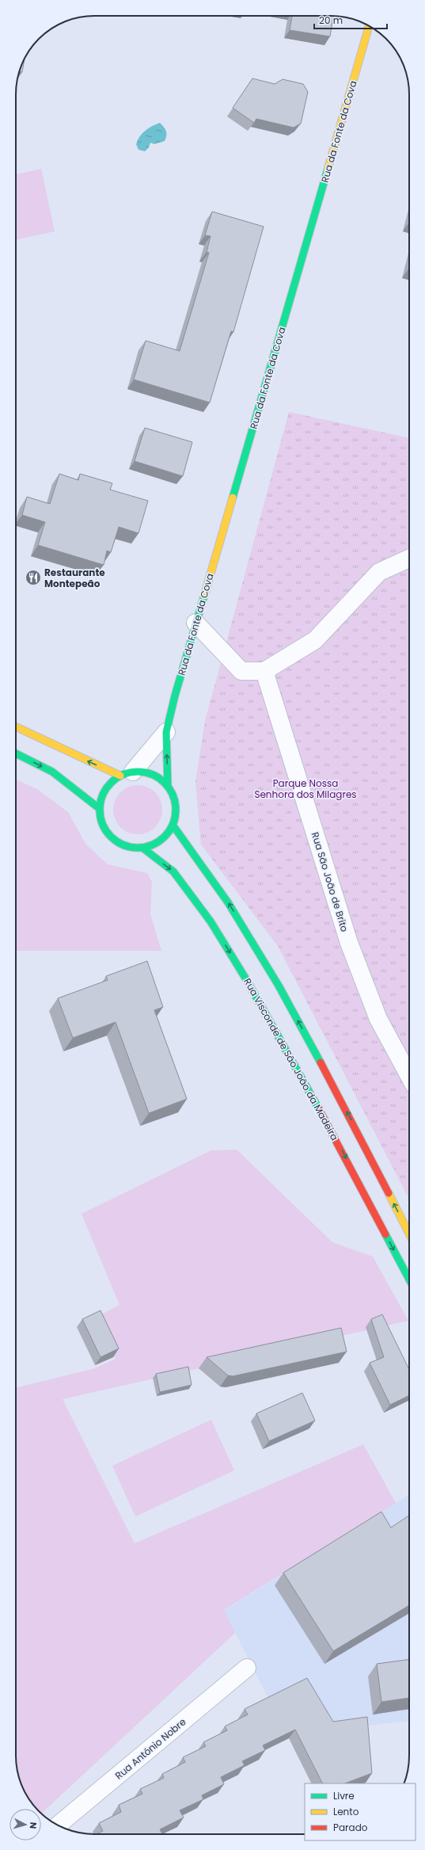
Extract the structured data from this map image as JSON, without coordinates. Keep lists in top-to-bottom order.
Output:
{
  "streets": {
    "main road": ["Rua da Fonte da Cova", "Rua Visconde de São João da Madeira"],
    "street": ["Rua São João de Brito", "Rua António Nobre"]
  },
  "crossings": [
    ["Rua da Fonte da Cova", "Rua Visconde de São João da Madeira"]
  ],
  "parks": ["Parque Nossa Senhora dos Milagres"],
  "places": {
    "restaurant": ["Restaurante Montepeão"]
  },
  "legend": ["Livre", "Lento", "Parado"],
  "scale_bar": "20 m",
  "north": "right"
}
